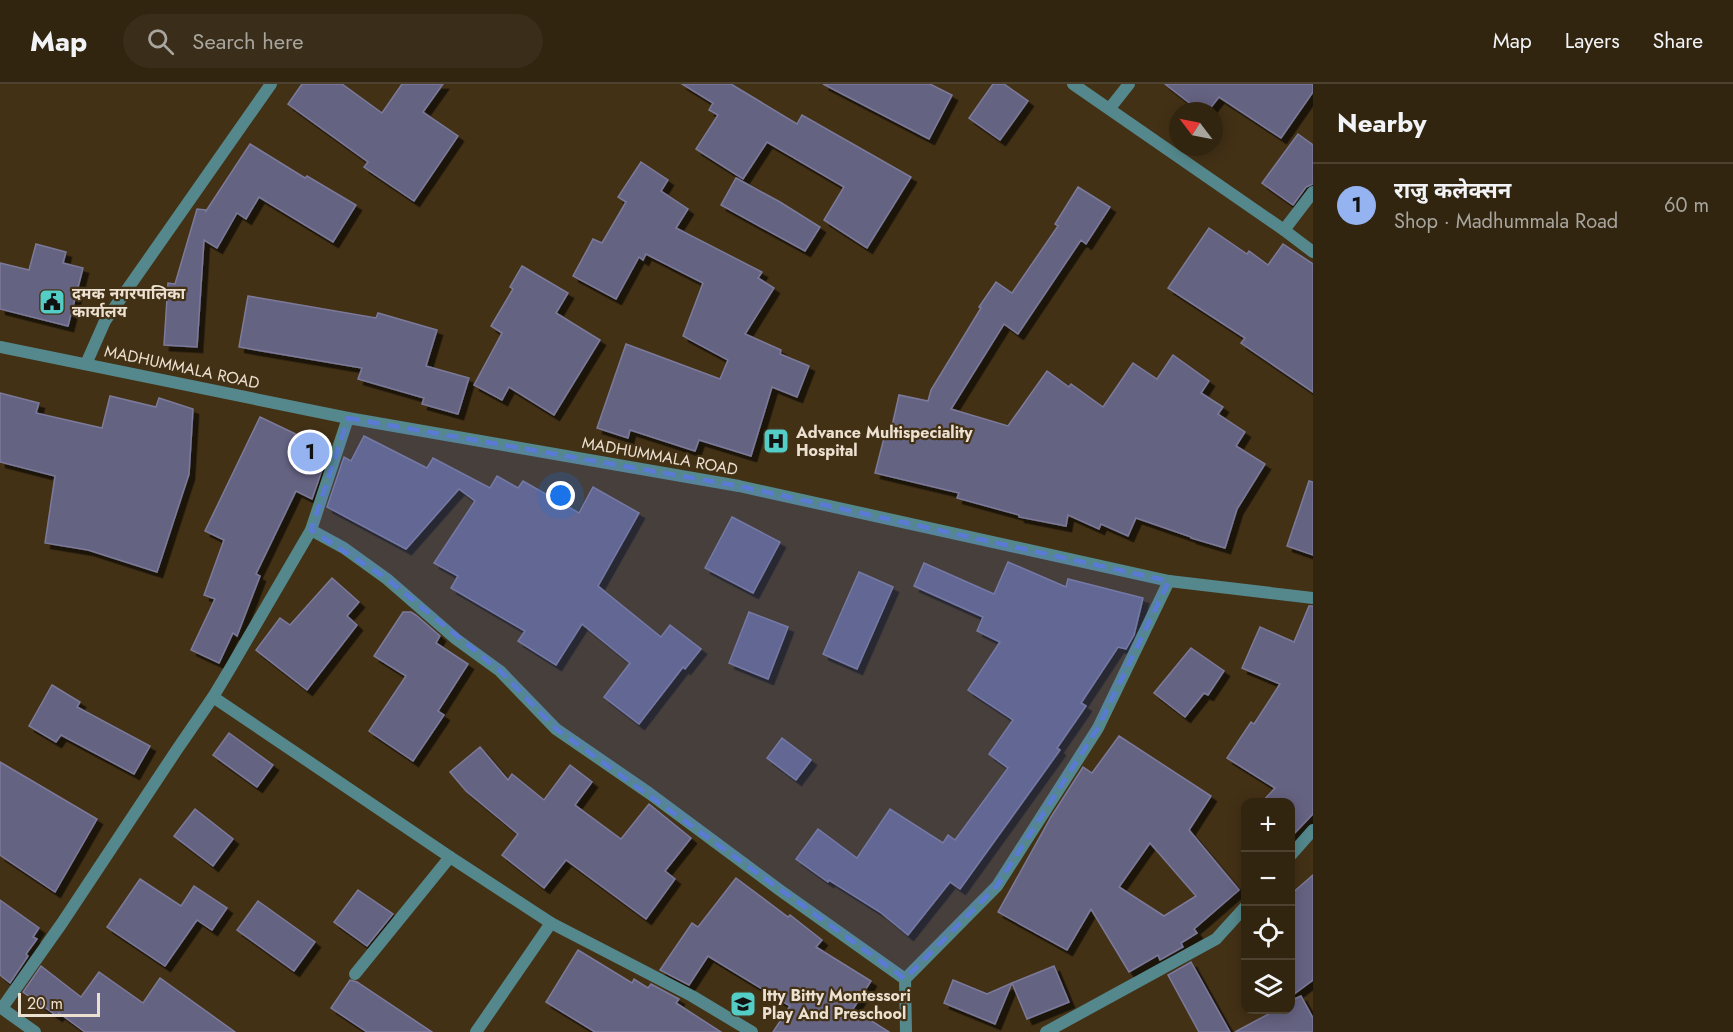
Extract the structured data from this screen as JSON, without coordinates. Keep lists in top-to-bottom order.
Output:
{
  "streets": {
    "street": ["MADHUMMALA ROAD"]
  },
  "places": {
    "public building": ["दमक नगरपालिका कार्यालय"],
    "hospital": ["Advance Multispeciality Hospital"],
    "school or university": ["Itty Bitty Montessori Play And Preschool"]
  },
  "scale_bar": "20 m",
  "north": "top left",
  "page": {
    "header": "Map",
    "search": "Search here",
    "nav": ["Map", "Layers", "Share"],
    "heading": "Nearby",
    "list": [
      {
        "mark": "1",
        "name": "राजु कलेक्सन",
        "note": "Shop · Madhummala Road",
        "value": "60 m"
      }
    ],
    "pins": "1",
    "map_buttons": ["+", "−"],
    "scale": "20 m"
  }
}
